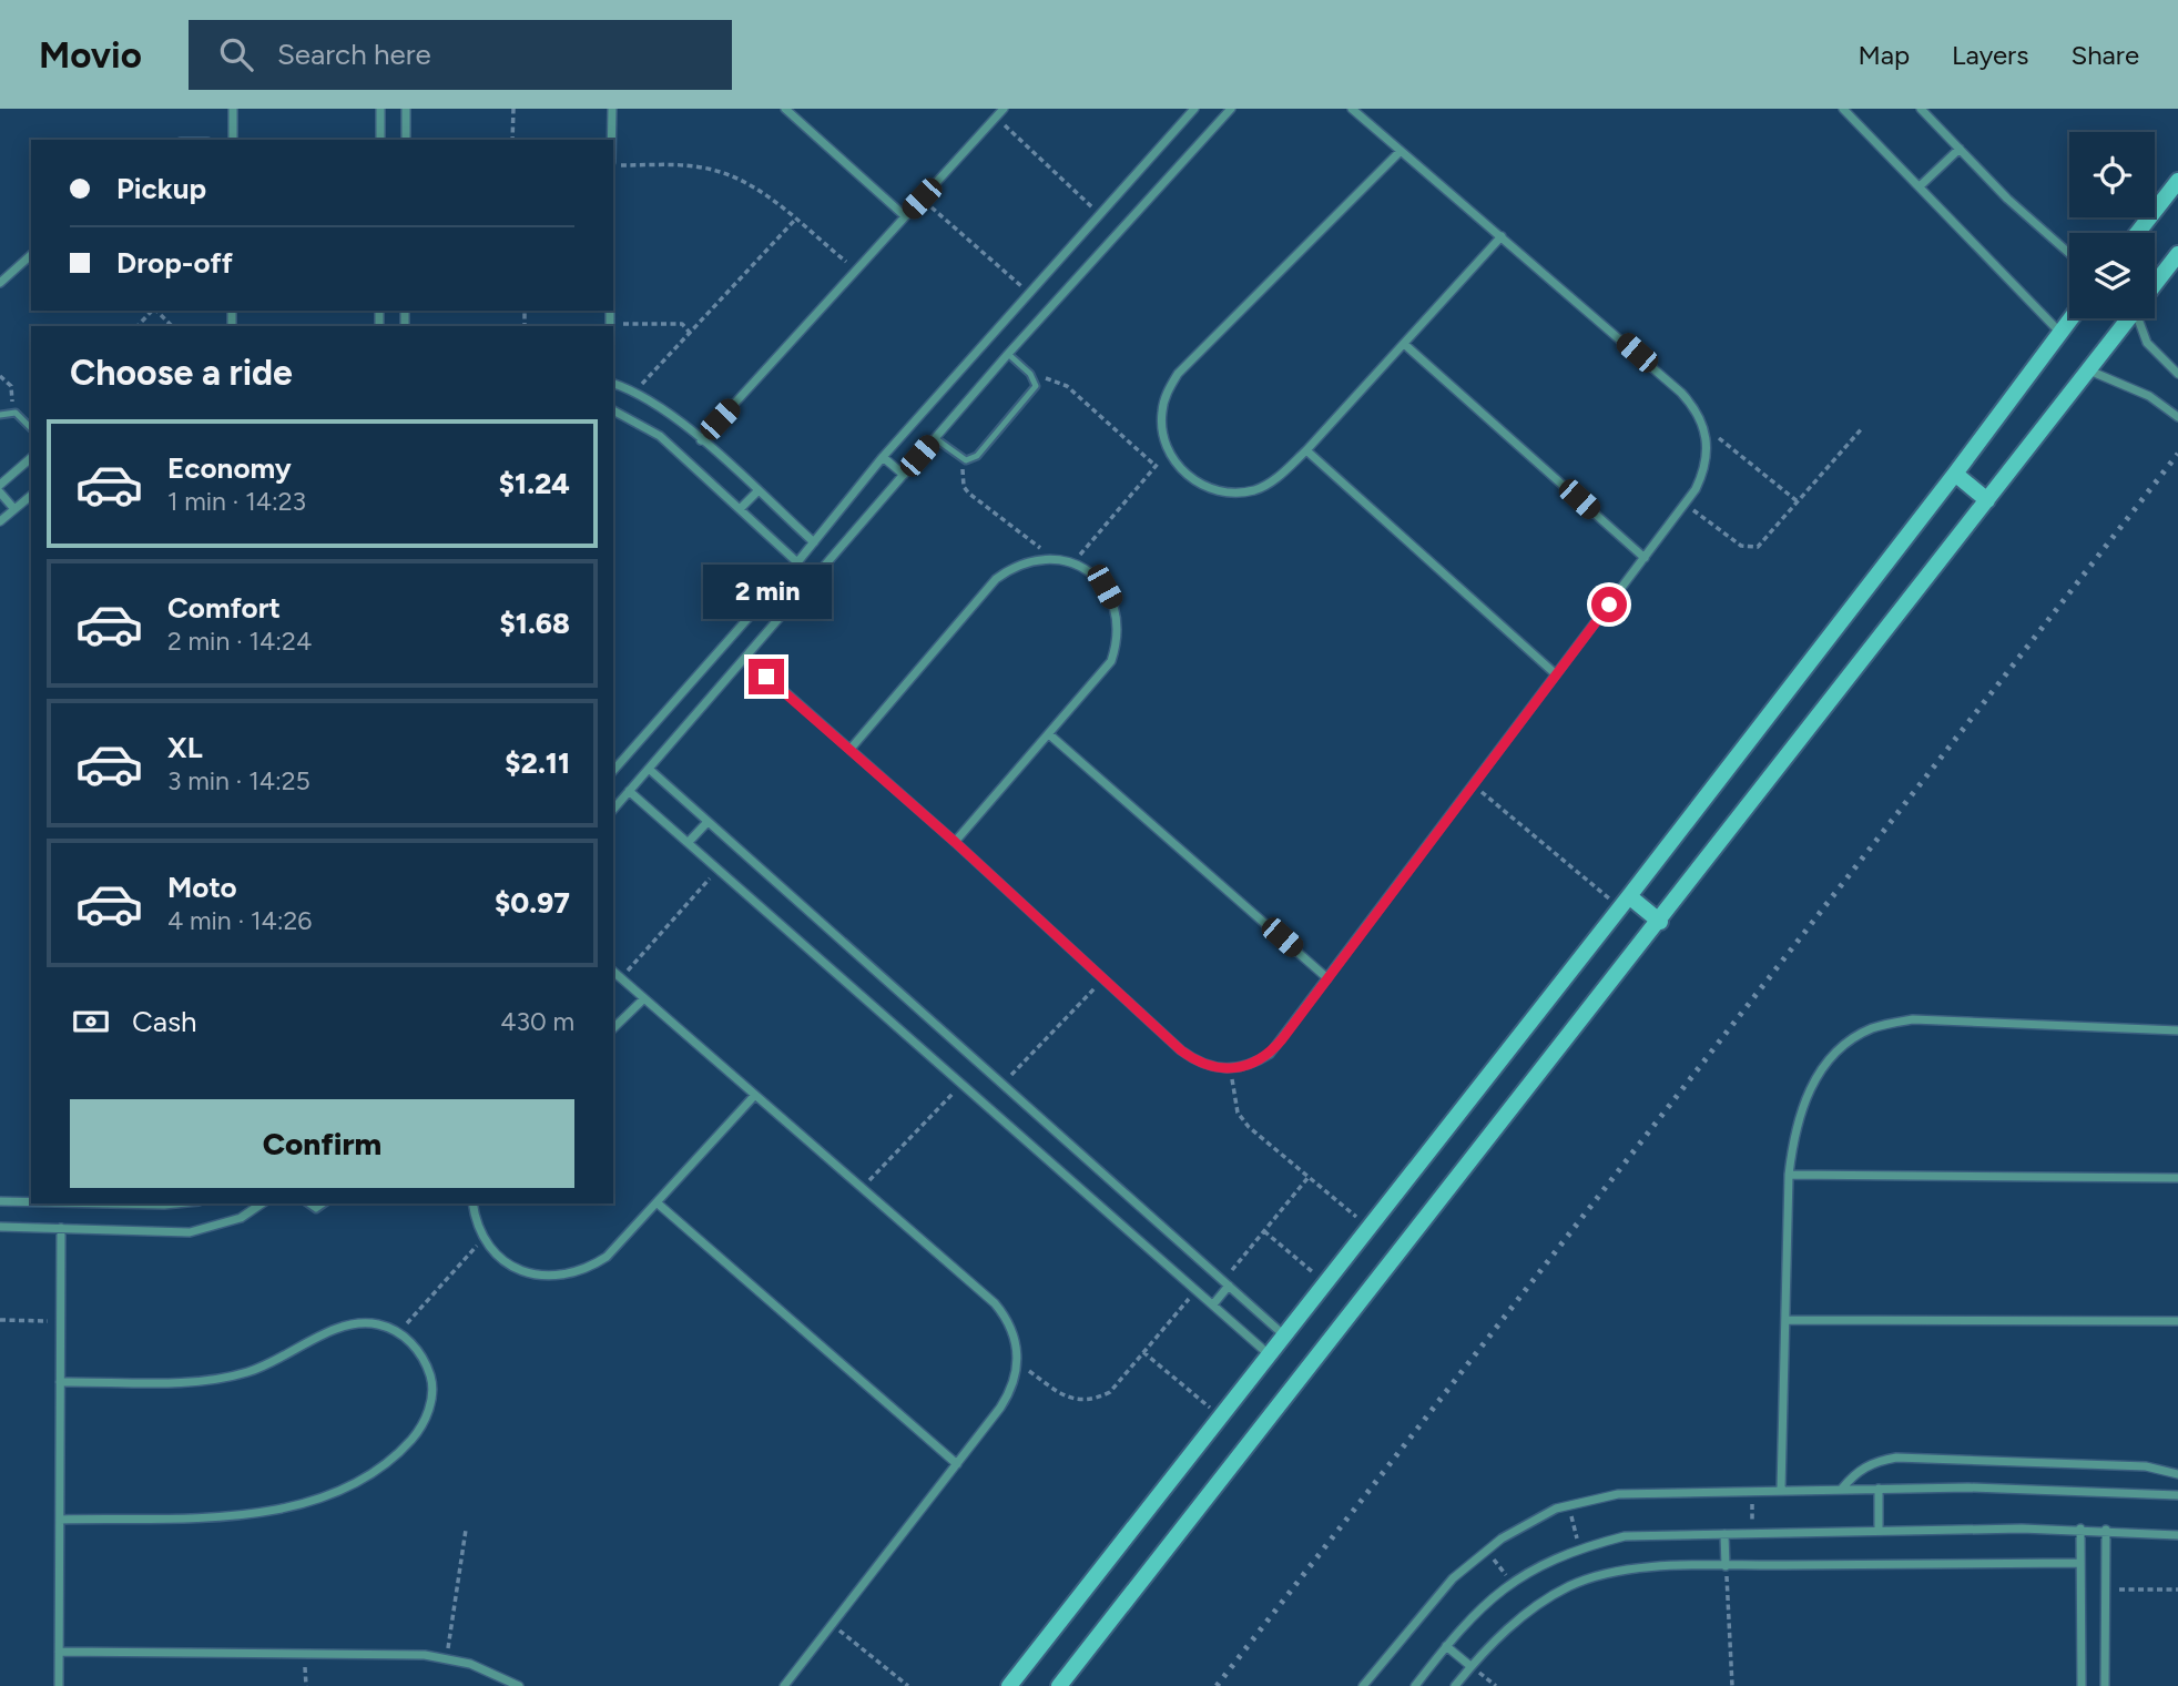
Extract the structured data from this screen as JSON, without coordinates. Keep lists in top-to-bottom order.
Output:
{
  "page": {
    "header": "Movio",
    "search": "Search here",
    "nav": ["Map", "Layers", "Share"],
    "banner": ["Pickup", "Drop-off"],
    "heading": "Choose a ride",
    "list": [
      {
        "name": "Economy",
        "note": "1 min · 14:23",
        "value": "$1.24"
      },
      {
        "name": "Comfort",
        "note": "2 min · 14:24",
        "value": "$1.68"
      },
      {
        "name": "XL",
        "note": "3 min · 14:25",
        "value": "$2.11"
      },
      {
        "name": "Moto",
        "note": "4 min · 14:26",
        "value": "$0.97"
      }
    ],
    "bubble": "2 min",
    "pay": ["Cash", "430 m"],
    "buttons": "Confirm"
  }
}
